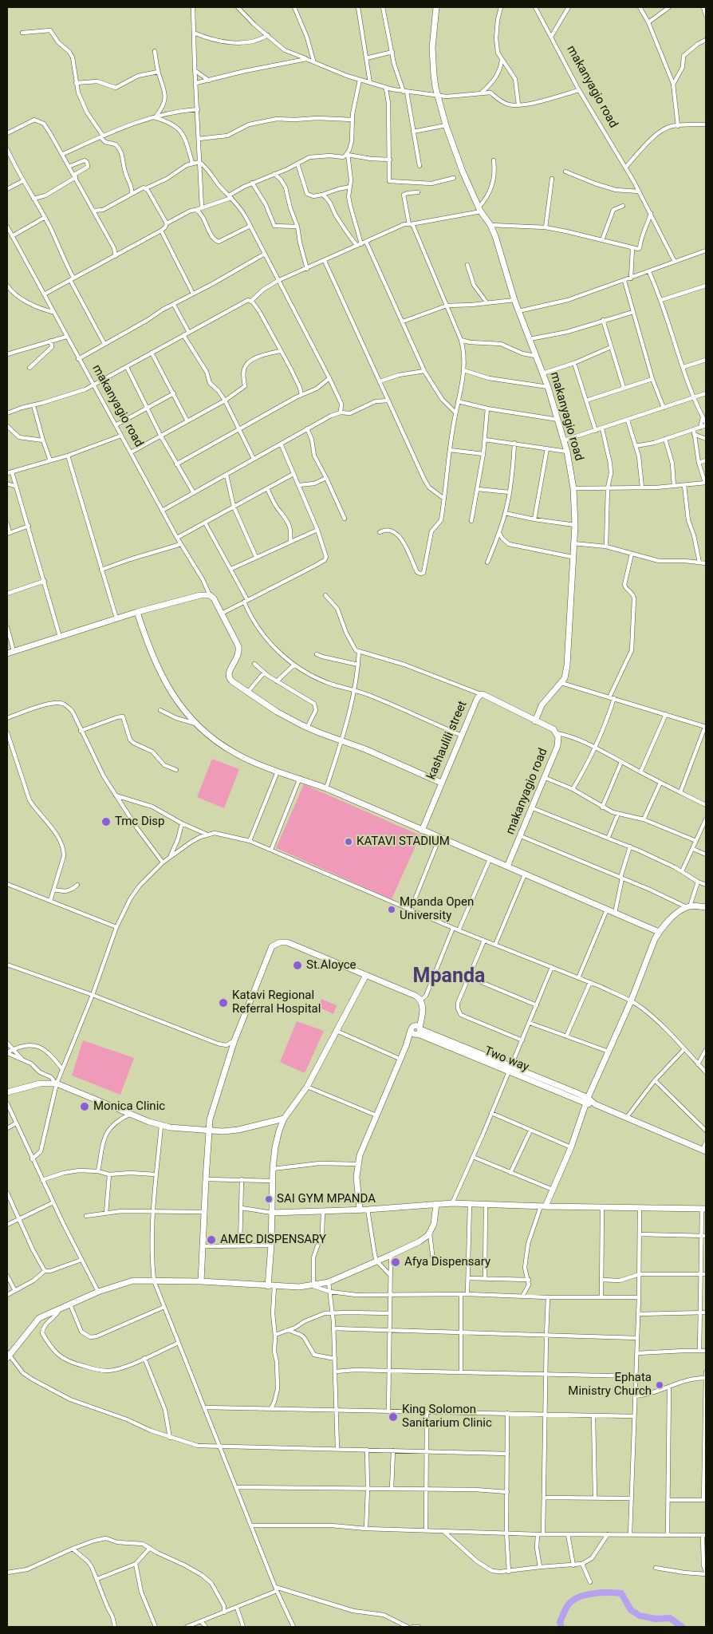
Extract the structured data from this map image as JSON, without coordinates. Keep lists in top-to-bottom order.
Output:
{
  "streets": {
    "street": ["makanyagio road", "kashaulili street", "Two way"]
  },
  "crossings": [
    ["makanyagio road", "kashaulili street"]
  ],
  "districts": ["Mpanda"],
  "places": [
    "Tmc Disp",
    "KATAVI STADIUM",
    "Mpanda Open University",
    "St.Aloyce",
    "Katavi Regional Referral Hospital",
    "Monica Clinic",
    "SAI GYM MPANDA",
    "AMEC DISPENSARY",
    "Afya Dispensary",
    "Ephata Ministry Church",
    "King Solomon Sanitarium Clinic"
  ]
}
